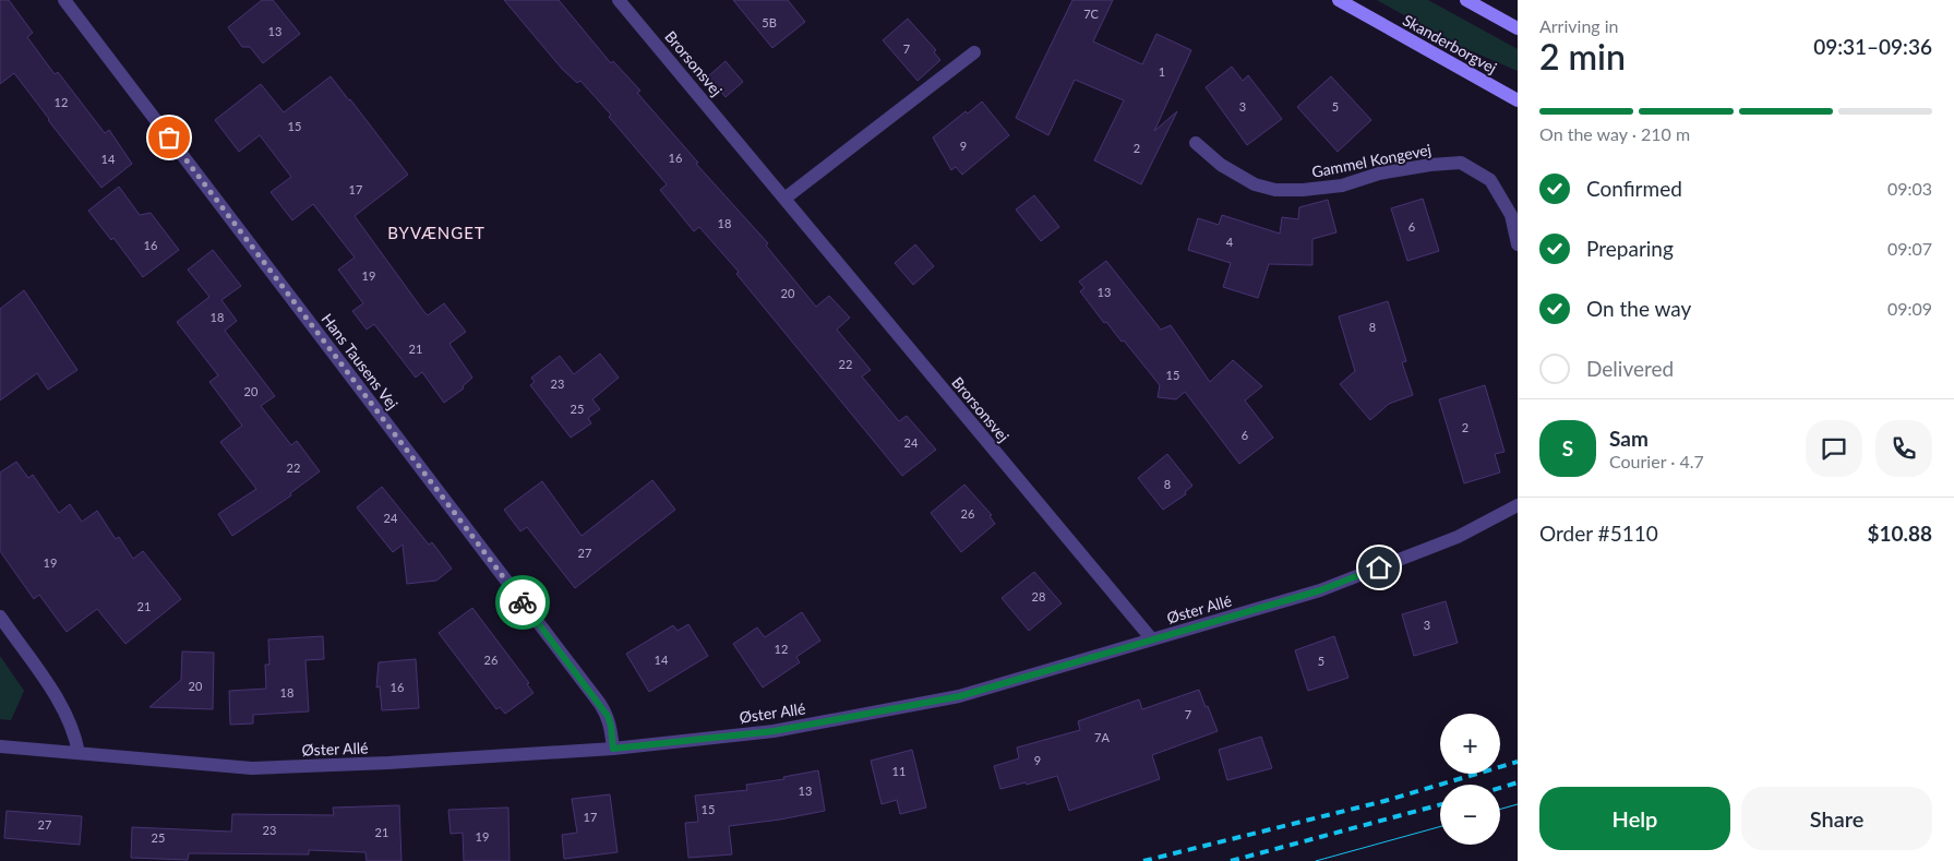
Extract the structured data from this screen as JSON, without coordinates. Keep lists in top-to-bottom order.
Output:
{
  "streets": {
    "street": [
      "Skanderborgvej",
      "Brorsonsvej",
      "Gammel Kongevej",
      "Hans Tausens Vej",
      "Øster Allé"
    ]
  },
  "crossings": [
    ["Brorsonsvej", "Øster Allé"],
    ["Hans Tausens Vej", "Øster Allé"]
  ],
  "districts": ["BYVÆNGET"],
  "house_numbers": [
    "7C",
    "5B",
    "13",
    "7",
    "1",
    "12",
    "3",
    "5",
    "15",
    "9",
    "2",
    "16",
    "14",
    "17",
    "18",
    "6",
    "4",
    "16",
    "19",
    "13",
    "20",
    "18",
    "8",
    "21",
    "22",
    "15",
    "23",
    "20",
    "25",
    "2",
    "6",
    "24",
    "22",
    "8",
    "26",
    "24",
    "27",
    "19",
    "28",
    "21",
    "3",
    "12",
    "26",
    "14",
    "5",
    "20",
    "16",
    "18",
    "7",
    "7A",
    "9",
    "11",
    "13",
    "15",
    "17",
    "27",
    "23",
    "21",
    "19",
    "25"
  ],
  "page": {
    "heading": ["2 min", "Arriving in", "09:31–09:36"],
    "panel": [
      "Sam",
      "Courier · 4.7",
      "Order #5110",
      "$10.88"
    ],
    "bar": "On the way · 210 m",
    "list": [
      ["Confirmed", "09:03"],
      ["Preparing", "09:07"],
      ["On the way", "09:09"],
      "Delivered"
    ],
    "round": "S",
    "map_buttons": ["+", "−"],
    "buttons": ["Help", "Share"]
  }
}
